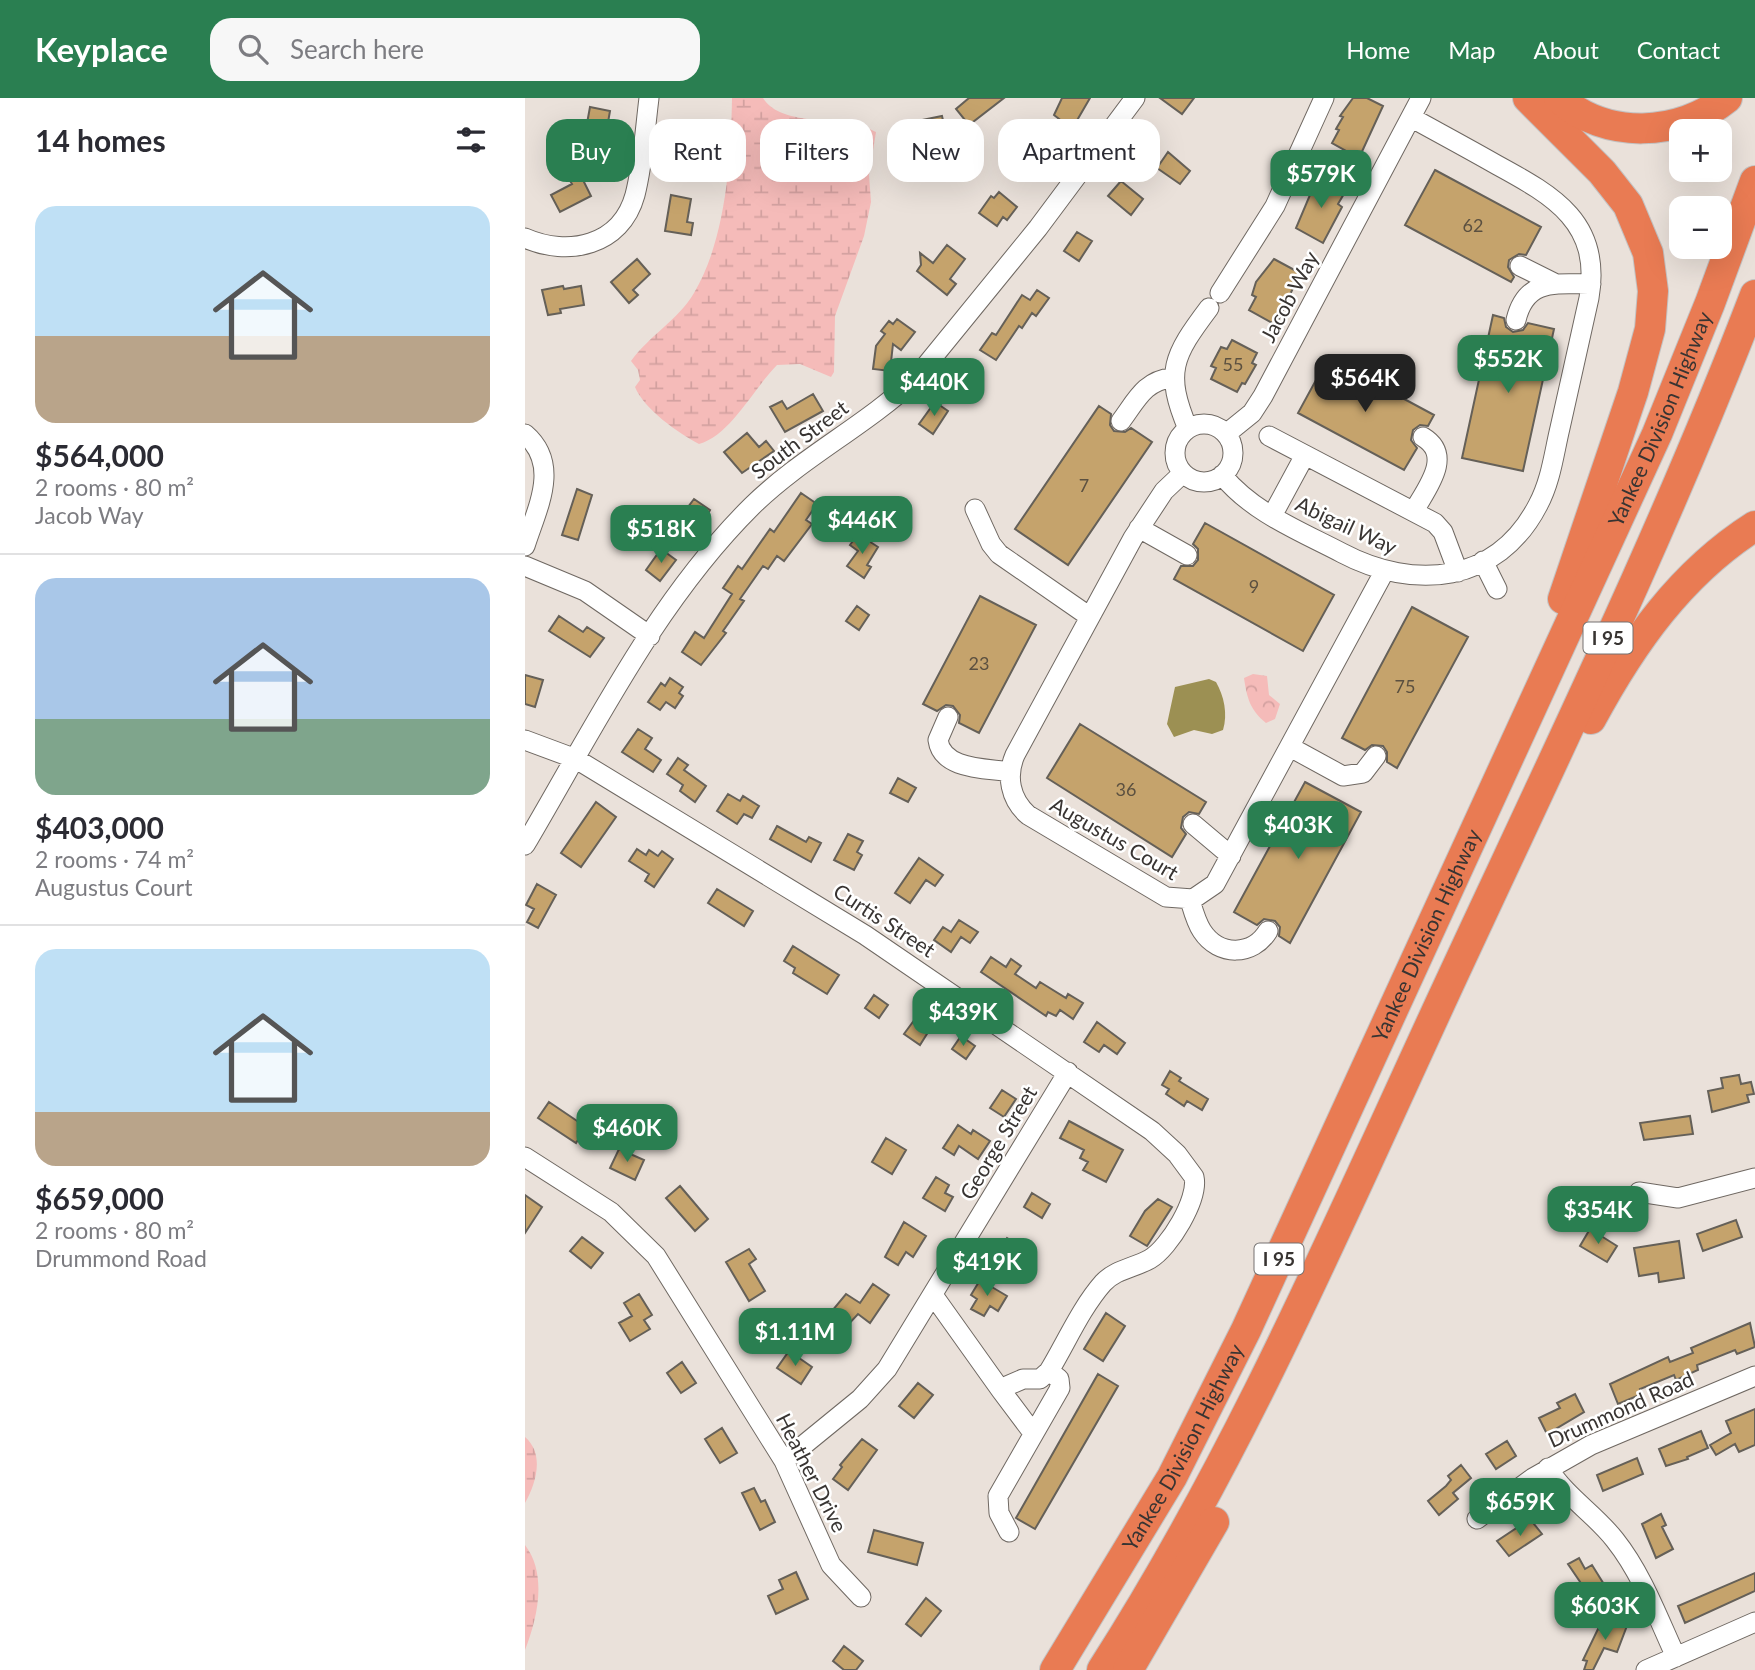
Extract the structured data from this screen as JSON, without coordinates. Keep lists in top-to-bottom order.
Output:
{
  "streets": {
    "highway": ["Yankee Division Highway", "I 95"],
    "street": [
      "Jacob Way",
      "South Street",
      "Abigail Way",
      "Augustus Court",
      "Curtis Street",
      "George Street",
      "Drummond Road",
      "Heather Drive"
    ]
  },
  "crossings": [
    ["Jacob Way", "Abigail Way"],
    ["South Street", "Curtis Street"],
    ["Abigail Way", "Augustus Court"],
    ["Curtis Street", "George Street"],
    ["George Street", "Heather Drive"]
  ],
  "house_numbers": [
    "62",
    "55",
    "7",
    "9",
    "23",
    "75",
    "36"
  ],
  "page": {
    "header": "Keyplace",
    "search": "Search here",
    "nav": [
      "Home",
      "Map",
      "About",
      "Contact"
    ],
    "heading": "14 homes",
    "map_buttons": ["+", "−"],
    "chip": [
      "Buy",
      "Rent",
      "Filters",
      "New",
      "Apartment"
    ],
    "price": [
      "$579K",
      "$552K",
      "$564K",
      "$440K",
      "$446K",
      "$518K",
      "$403K",
      "$439K",
      "$460K",
      "$354K",
      "$419K",
      "$1.11M",
      "$659K",
      "$603K"
    ],
    "list": [
      {
        "name": "$564,000",
        "note": "2 rooms · 80 m² · Jacob Way"
      },
      {
        "name": "$403,000",
        "note": "2 rooms · 74 m² · Augustus Court"
      },
      {
        "name": "$659,000",
        "note": "2 rooms · 80 m² · Drummond Road"
      }
    ]
  }
}
